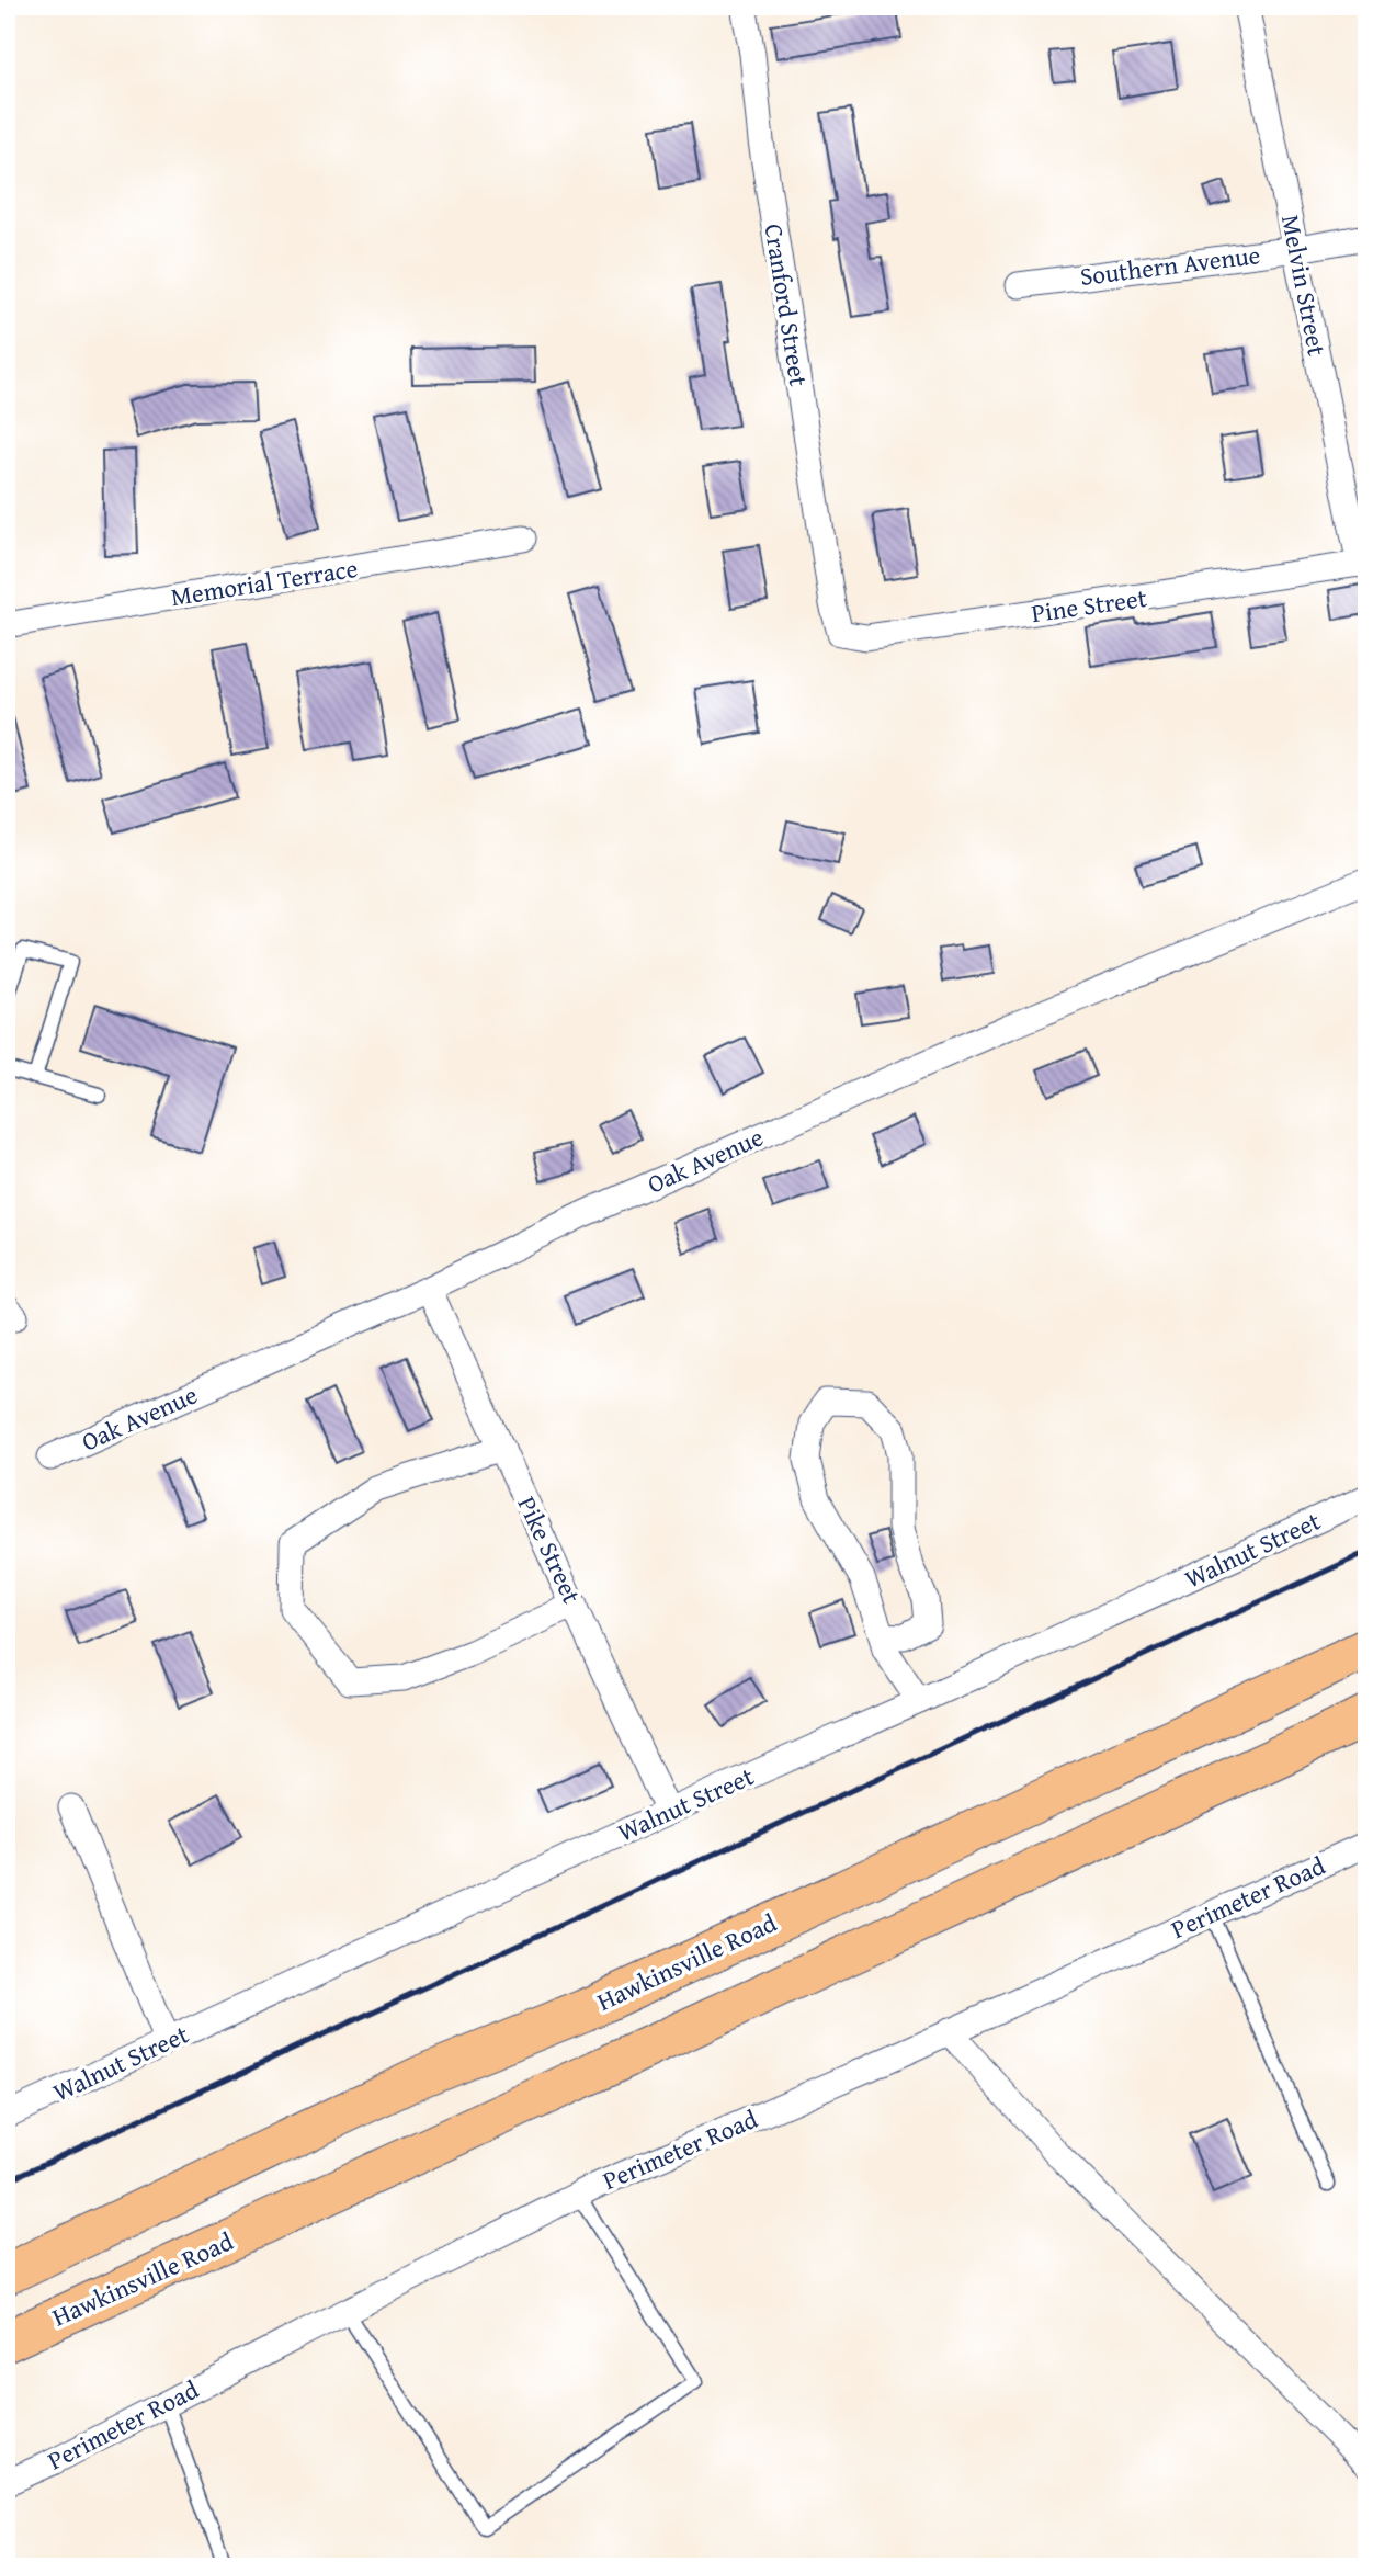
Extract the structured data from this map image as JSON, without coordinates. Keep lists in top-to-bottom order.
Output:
{
  "streets": {
    "main road": ["Hawkinsville Road"],
    "street": [
      "Southern Avenue",
      "Melvin Street",
      "Cranford Street",
      "Memorial Terrace",
      "Pine Street",
      "Oak Avenue",
      "Pike Street",
      "Walnut Street",
      "Perimeter Road"
    ]
  },
  "crossings": [
    ["Southern Avenue", "Melvin Street"],
    ["Melvin Street", "Pine Street"],
    ["Cranford Street", "Pine Street"],
    ["Oak Avenue", "Pike Street"],
    ["Pike Street", "Walnut Street"]
  ]
}
